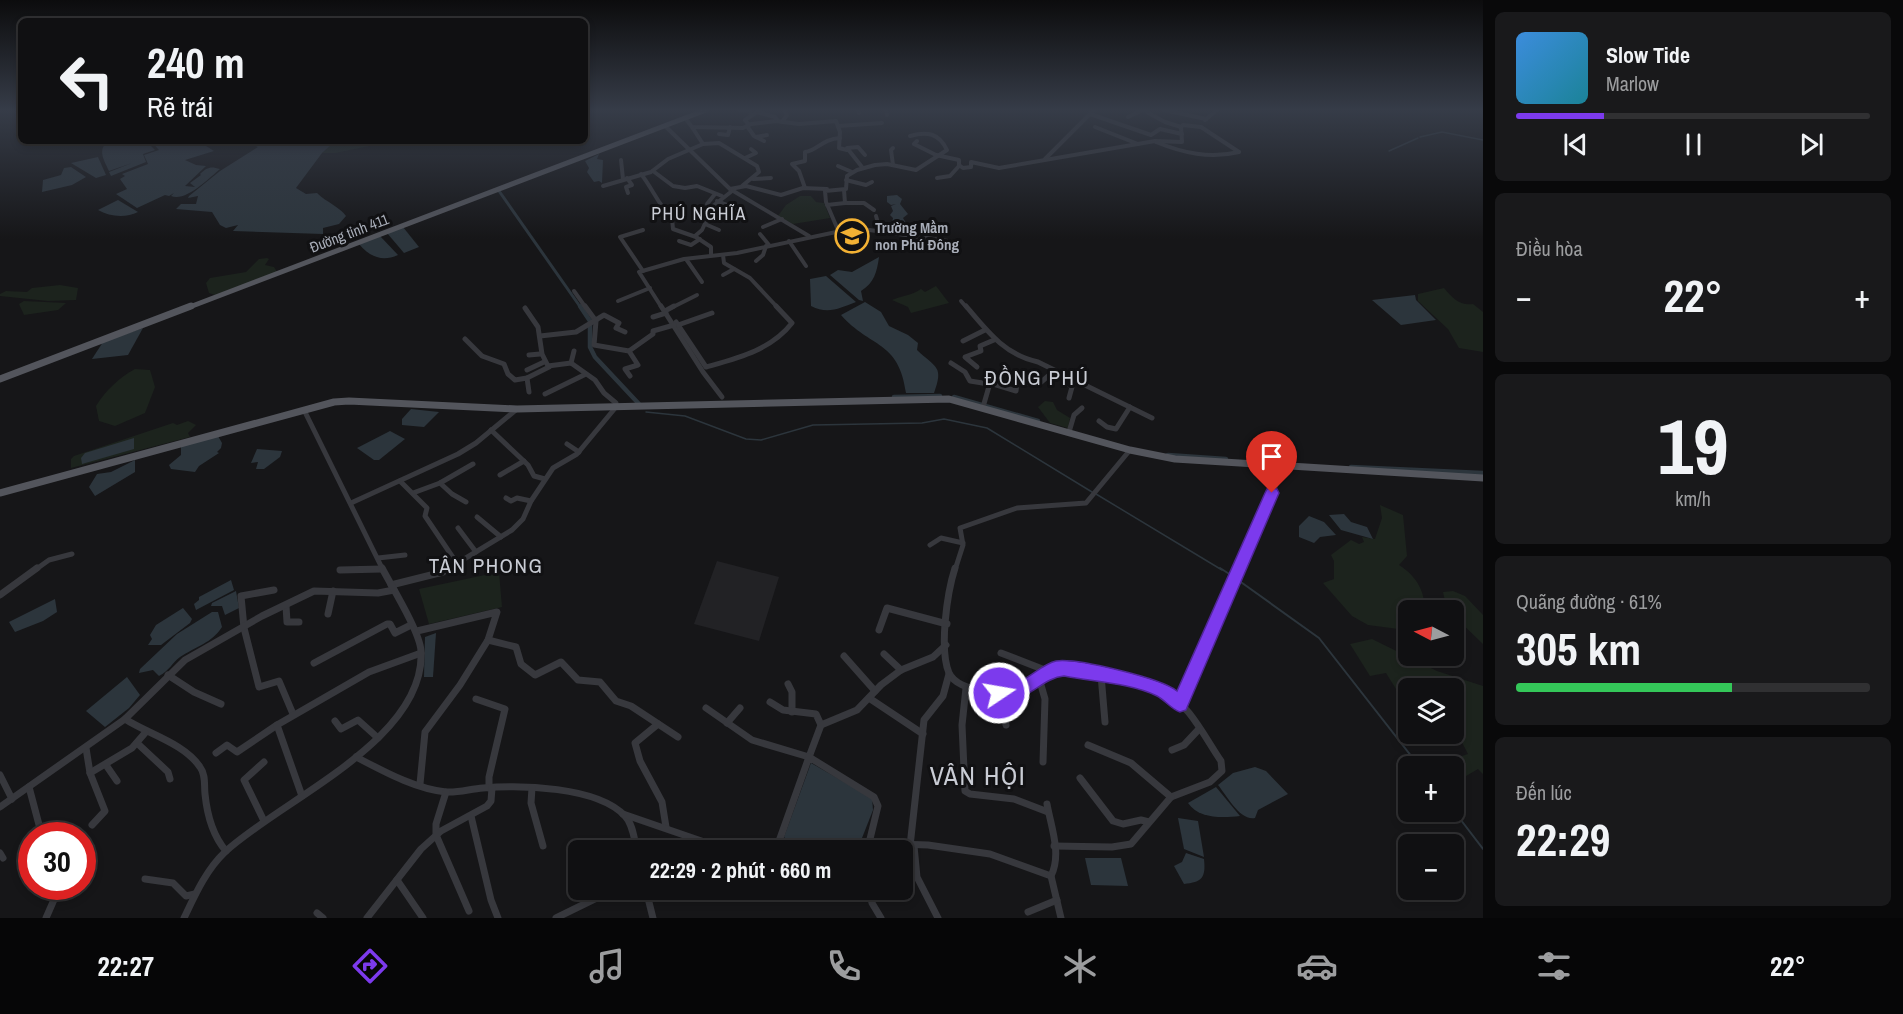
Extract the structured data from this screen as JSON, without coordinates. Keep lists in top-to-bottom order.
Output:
{
  "streets": {
    "main road": ["Đường tỉnh 411"]
  },
  "districts": [
    "PHÚ NGHĨA",
    "ĐỒNG PHÚ",
    "TÂN PHONG",
    "VÂN HỘI"
  ],
  "places": {
    "school or university": ["Trường Mầm non Phú Đông"]
  },
  "north": "left",
  "page": {
    "turn": ["240 m", "Rẽ trái"],
    "song": ["Slow Tide", "Marlow"],
    "tile": [
      "Điều hòa",
      ["19", "km/h"],
      ["Quãng đường · 61%", "305 km"],
      ["Đến lúc", "22:29"]
    ],
    "heat": ["−", "22°", "+"],
    "map_buttons": ["+", "−"],
    "limit": "30",
    "trip": "22:29 · 2 phút · 660 m",
    "tabs": ["22:27", "22°"]
  }
}
